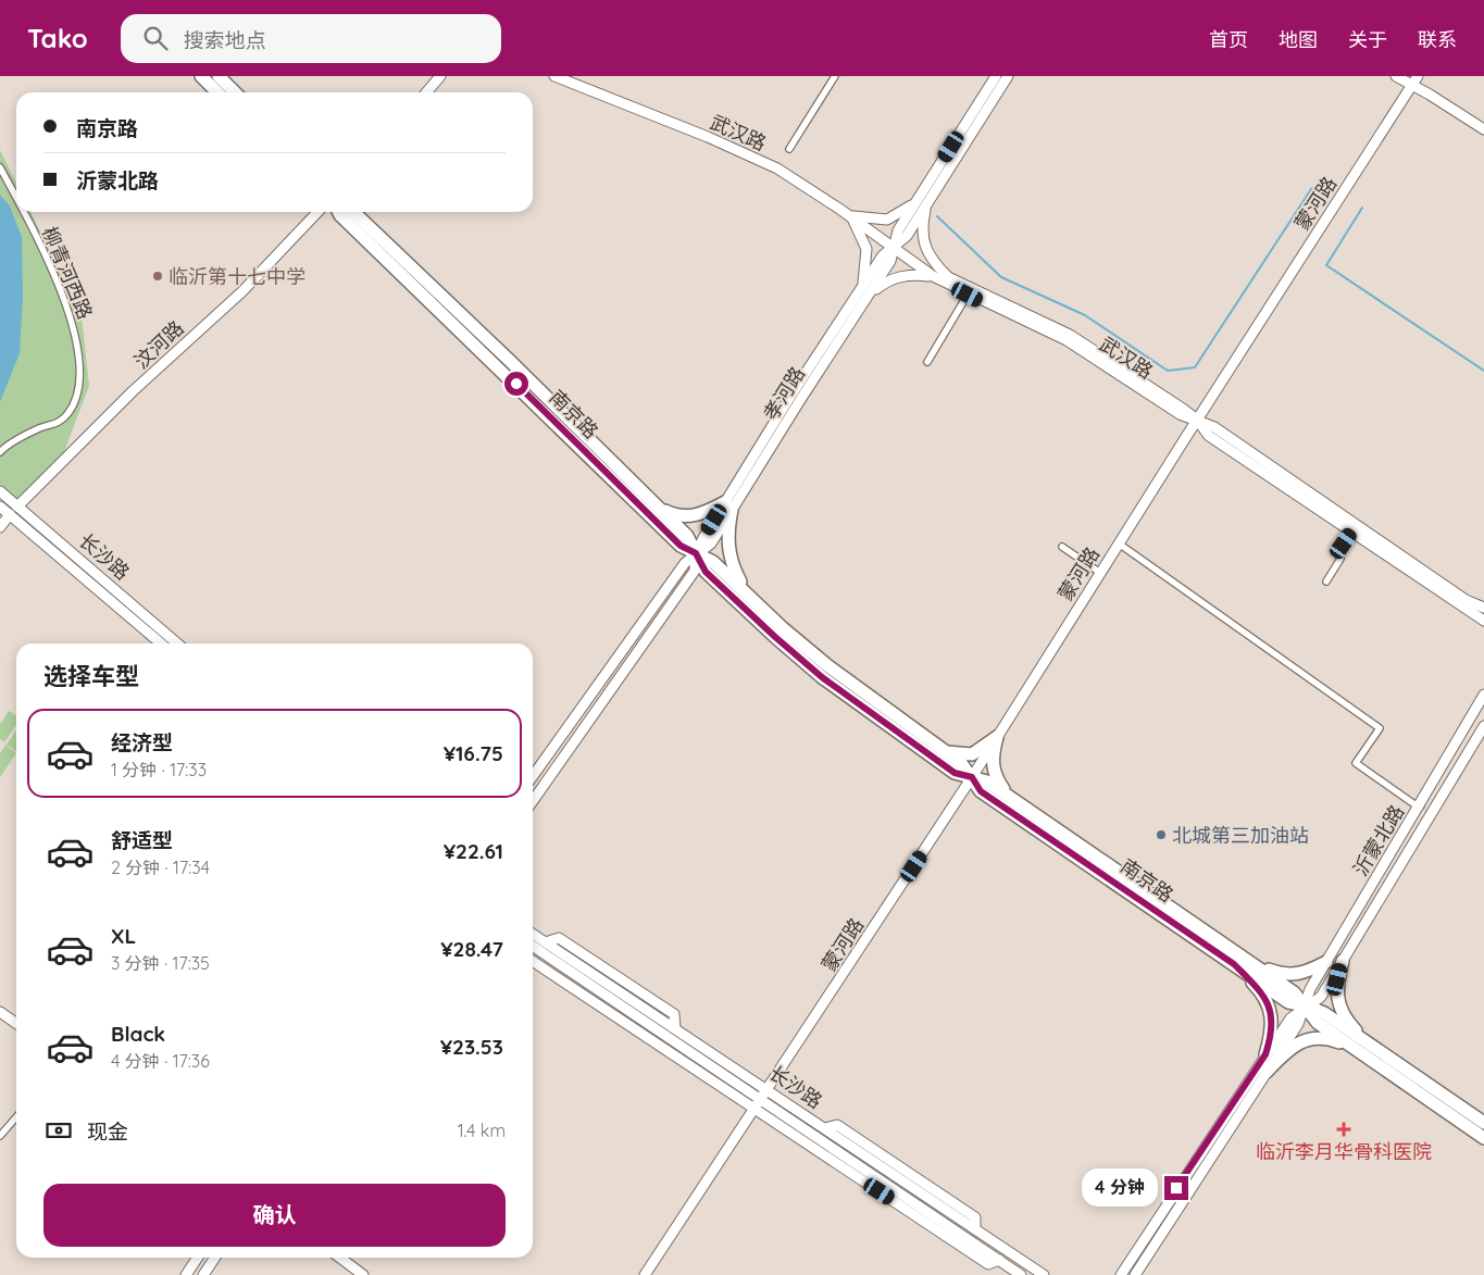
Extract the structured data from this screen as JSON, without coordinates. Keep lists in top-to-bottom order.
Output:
{
  "streets": {
    "highway": ["南京路"],
    "main road": [
      "武汉路",
      "蒙河路",
      "汶河路",
      "孝河路",
      "长沙路",
      "沂蒙北路"
    ],
    "street": ["柳青河西路"]
  },
  "crossings": [
    ["武汉路", "蒙河路"],
    ["武汉路", "孝河路"],
    ["蒙河路", "南京路"],
    ["蒙河路", "长沙路"],
    ["汶河路", "长沙路"],
    ["孝河路", "南京路"],
    ["南京路", "沂蒙北路"]
  ],
  "places": {
    "other": ["临沂第十七中学", "北城第三加油站"],
    "health": ["临沂李月华骨科医院"]
  },
  "page": {
    "header": "Tako",
    "search": "搜索地点",
    "nav": [
      "首页",
      "地图",
      "关于",
      "联系"
    ],
    "banner": ["南京路", "沂蒙北路"],
    "heading": "选择车型",
    "list": [
      {
        "name": "经济型",
        "note": "1 分钟 · 17:33",
        "value": "¥16.75"
      },
      {
        "name": "舒适型",
        "note": "2 分钟 · 17:34",
        "value": "¥22.61"
      },
      {
        "name": "XL",
        "note": "3 分钟 · 17:35",
        "value": "¥28.47"
      },
      {
        "name": "Black",
        "note": "4 分钟 · 17:36",
        "value": "¥23.53"
      }
    ],
    "pay": ["现金", "1.4 km"],
    "bubble": "4 分钟",
    "buttons": "确认"
  }
}
